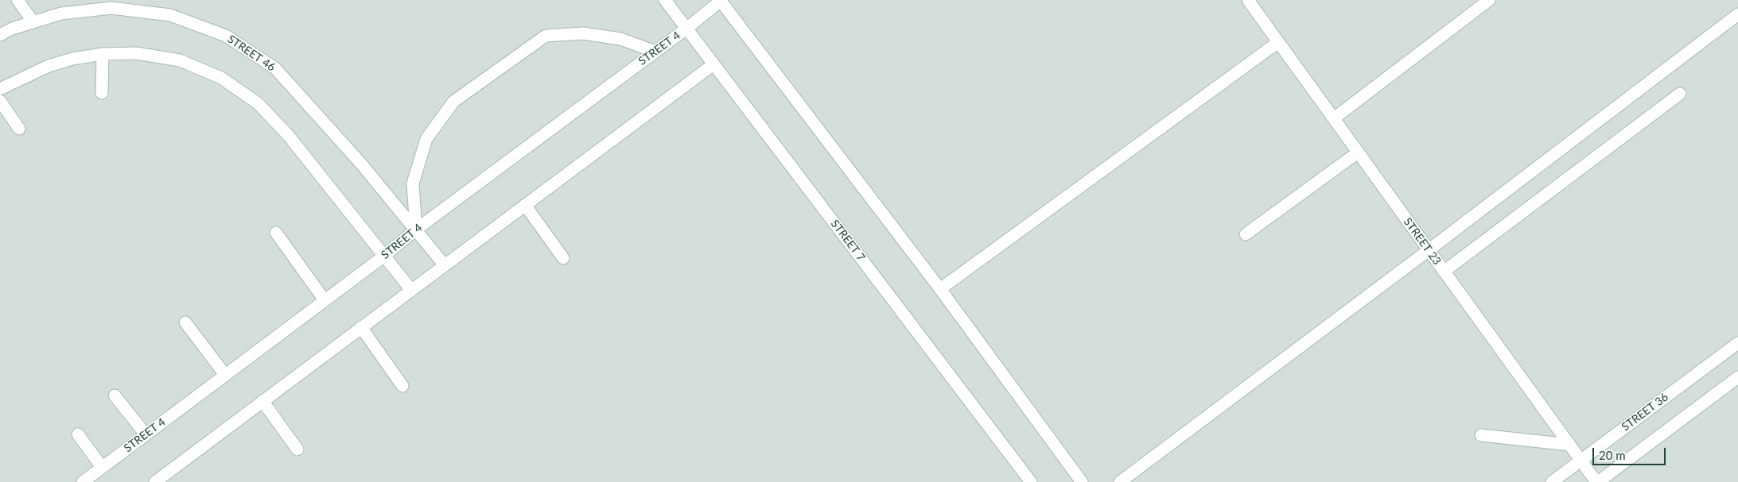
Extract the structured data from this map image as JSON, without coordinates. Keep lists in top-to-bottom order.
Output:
{
  "streets": {
    "street": [
      "STREET 4",
      "STREET 46",
      "STREET 7",
      "STREET 23",
      "STREET 36"
    ]
  },
  "crossings": [
    ["STREET 4", "STREET 46"],
    ["STREET 4", "STREET 7"],
    ["STREET 23", "STREET 36"]
  ],
  "scale_bar": "20 m"
}
